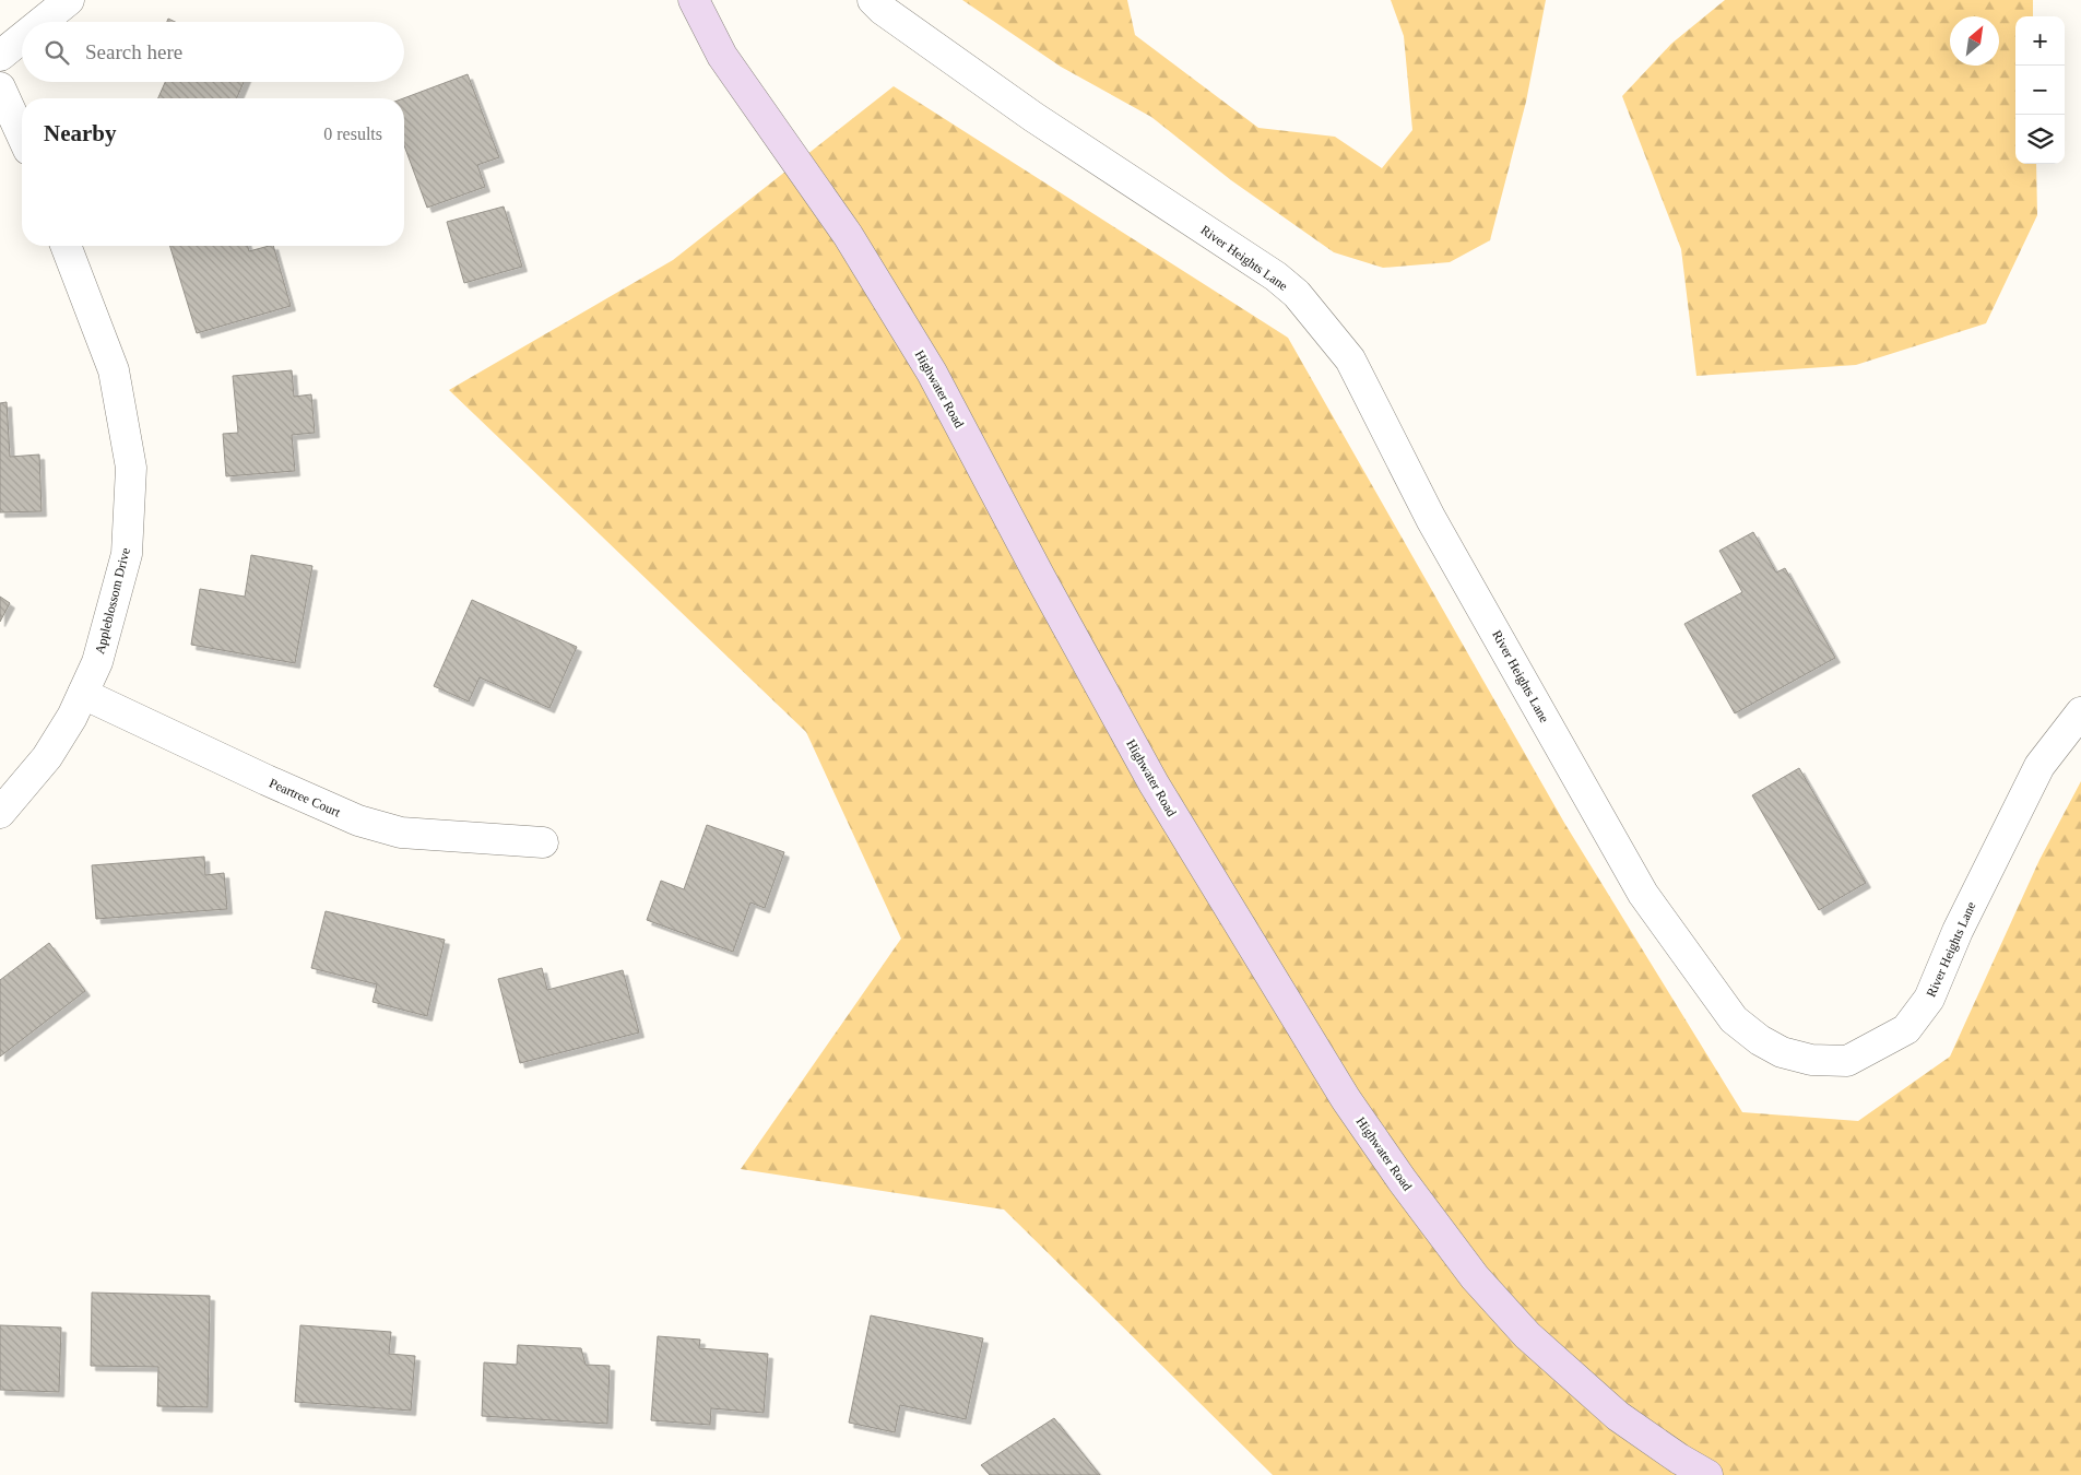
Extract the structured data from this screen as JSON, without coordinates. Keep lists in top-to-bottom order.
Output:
{
  "streets": {
    "street": [
      "River Heights Lane",
      "Highwater Road",
      "Appleblossom Drive",
      "Peartree Court"
    ]
  },
  "crossings": [
    ["Appleblossom Drive", "Peartree Court"]
  ],
  "north": "top right",
  "page": {
    "map_buttons": ["+", "−"],
    "search": "Search here",
    "heading": ["Nearby", "0 results"]
  }
}
